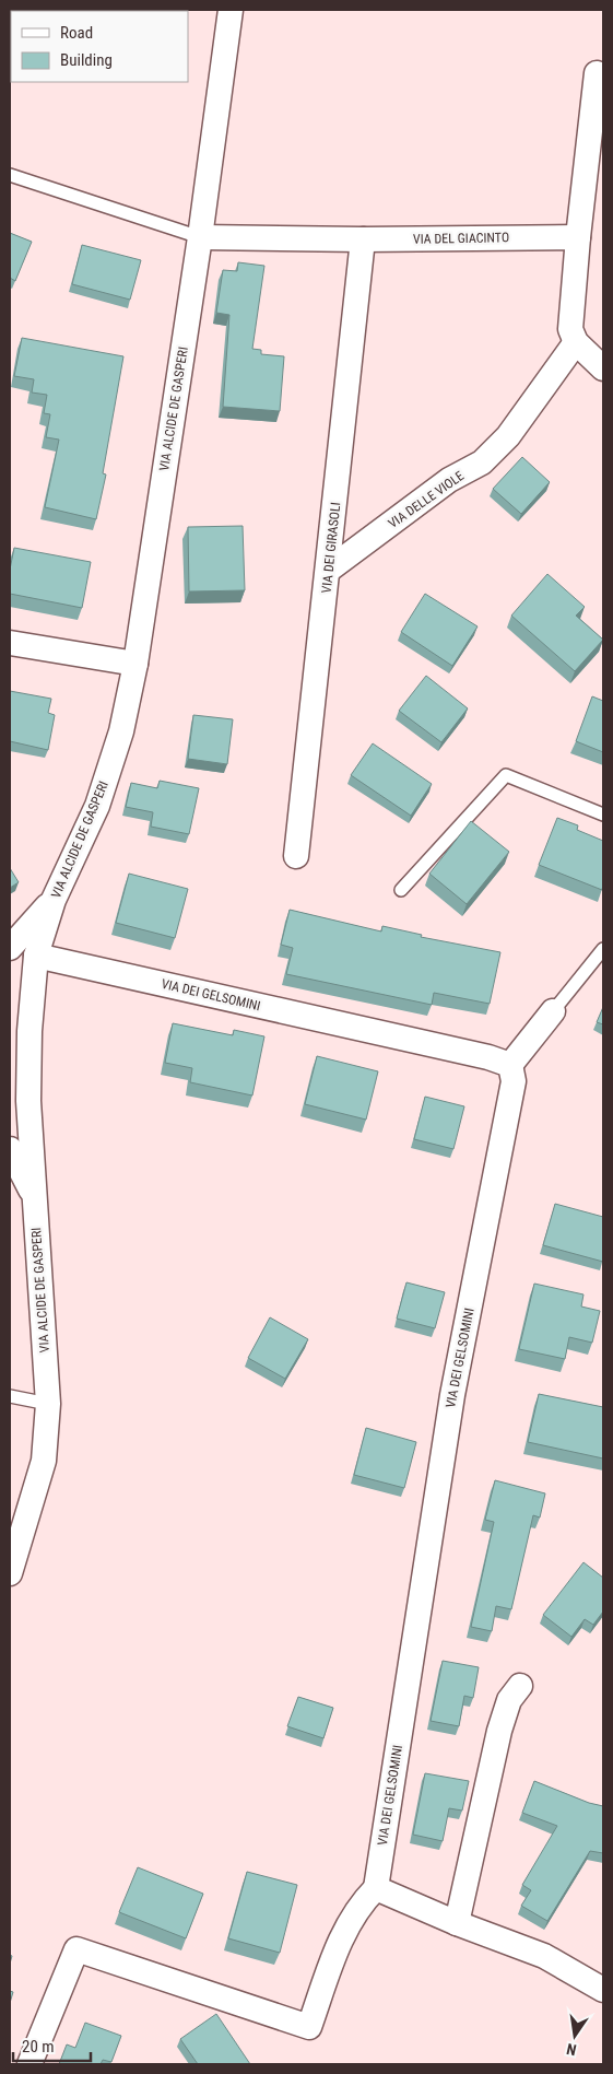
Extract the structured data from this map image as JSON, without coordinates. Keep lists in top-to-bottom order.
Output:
{
  "streets": {
    "street": [
      "VIA DEL GIACINTO",
      "VIA ALCIDE DE GASPERI",
      "VIA DELLE VIOLE",
      "VIA DEI GIRASOLI",
      "VIA DEI GELSOMINI"
    ]
  },
  "crossings": [
    ["VIA DEL GIACINTO", "VIA ALCIDE DE GASPERI"],
    ["VIA DEL GIACINTO", "VIA DEI GIRASOLI"],
    ["VIA ALCIDE DE GASPERI", "VIA DEI GELSOMINI"],
    ["VIA DELLE VIOLE", "VIA DEI GIRASOLI"]
  ],
  "legend": ["Road", "Building"],
  "scale_bar": "20 m",
  "north": "bottom"
}
